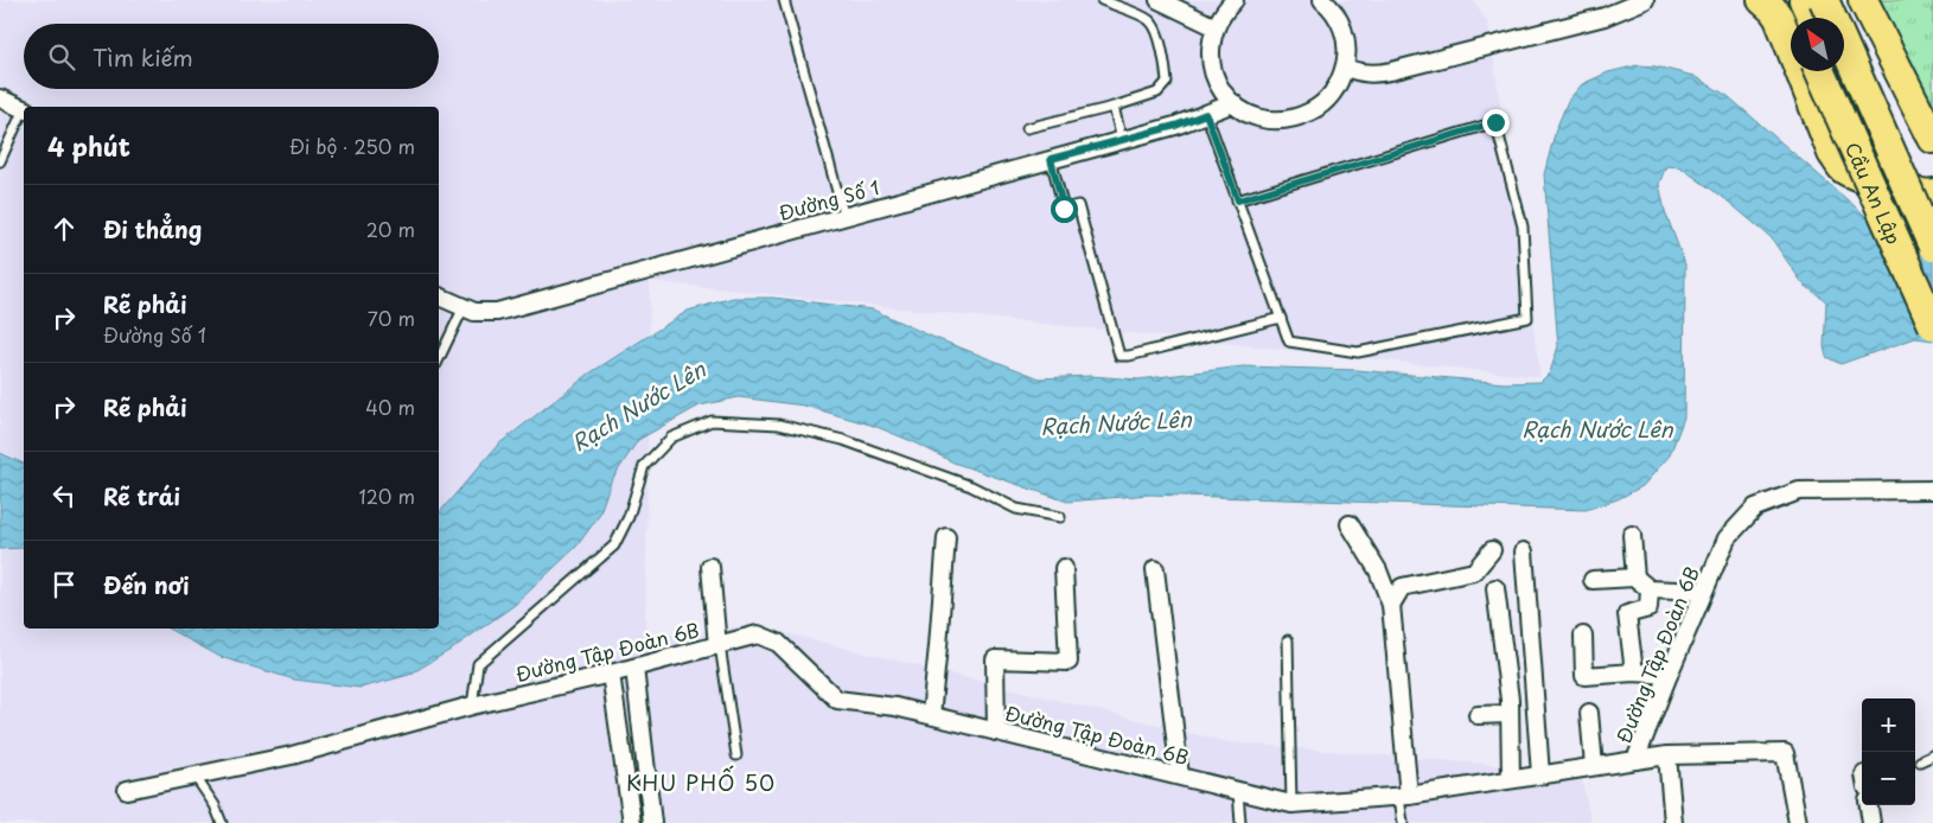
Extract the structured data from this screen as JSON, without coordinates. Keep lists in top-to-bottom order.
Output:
{
  "streets": {
    "highway": ["Cầu An Lập"],
    "street": ["Đường Số 1", "Đường Tập Đoàn 6B"]
  },
  "districts": ["KHU PHỐ 50"],
  "water": ["Rạch Nước Lên"],
  "north": "top left",
  "page": {
    "search": "Tìm kiếm",
    "heading": ["4 phút", "Đi bộ · 250 m"],
    "list": [
      ["Đi thẳng", "20 m"],
      ["Rẽ phải", "Đường Số 1", "70 m"],
      ["Rẽ phải", "40 m"],
      ["Rẽ trái", "120 m"],
      "Đến nơi"
    ],
    "map_buttons": ["+", "−"]
  }
}
